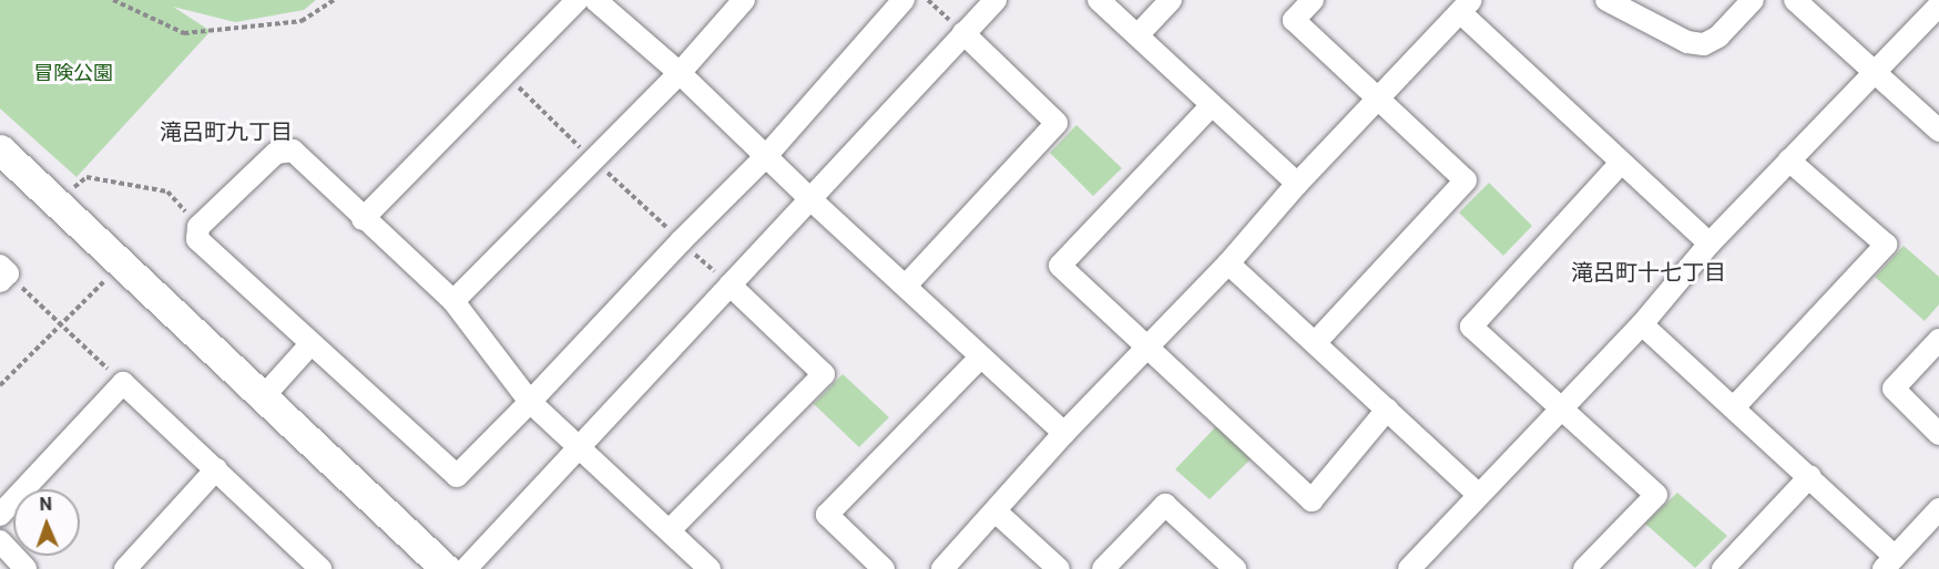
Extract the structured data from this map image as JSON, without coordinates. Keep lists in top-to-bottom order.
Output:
{
  "districts": ["滝呂町九丁目", "滝呂町十七丁目"],
  "parks": ["冒険公園"],
  "north": "top"
}
